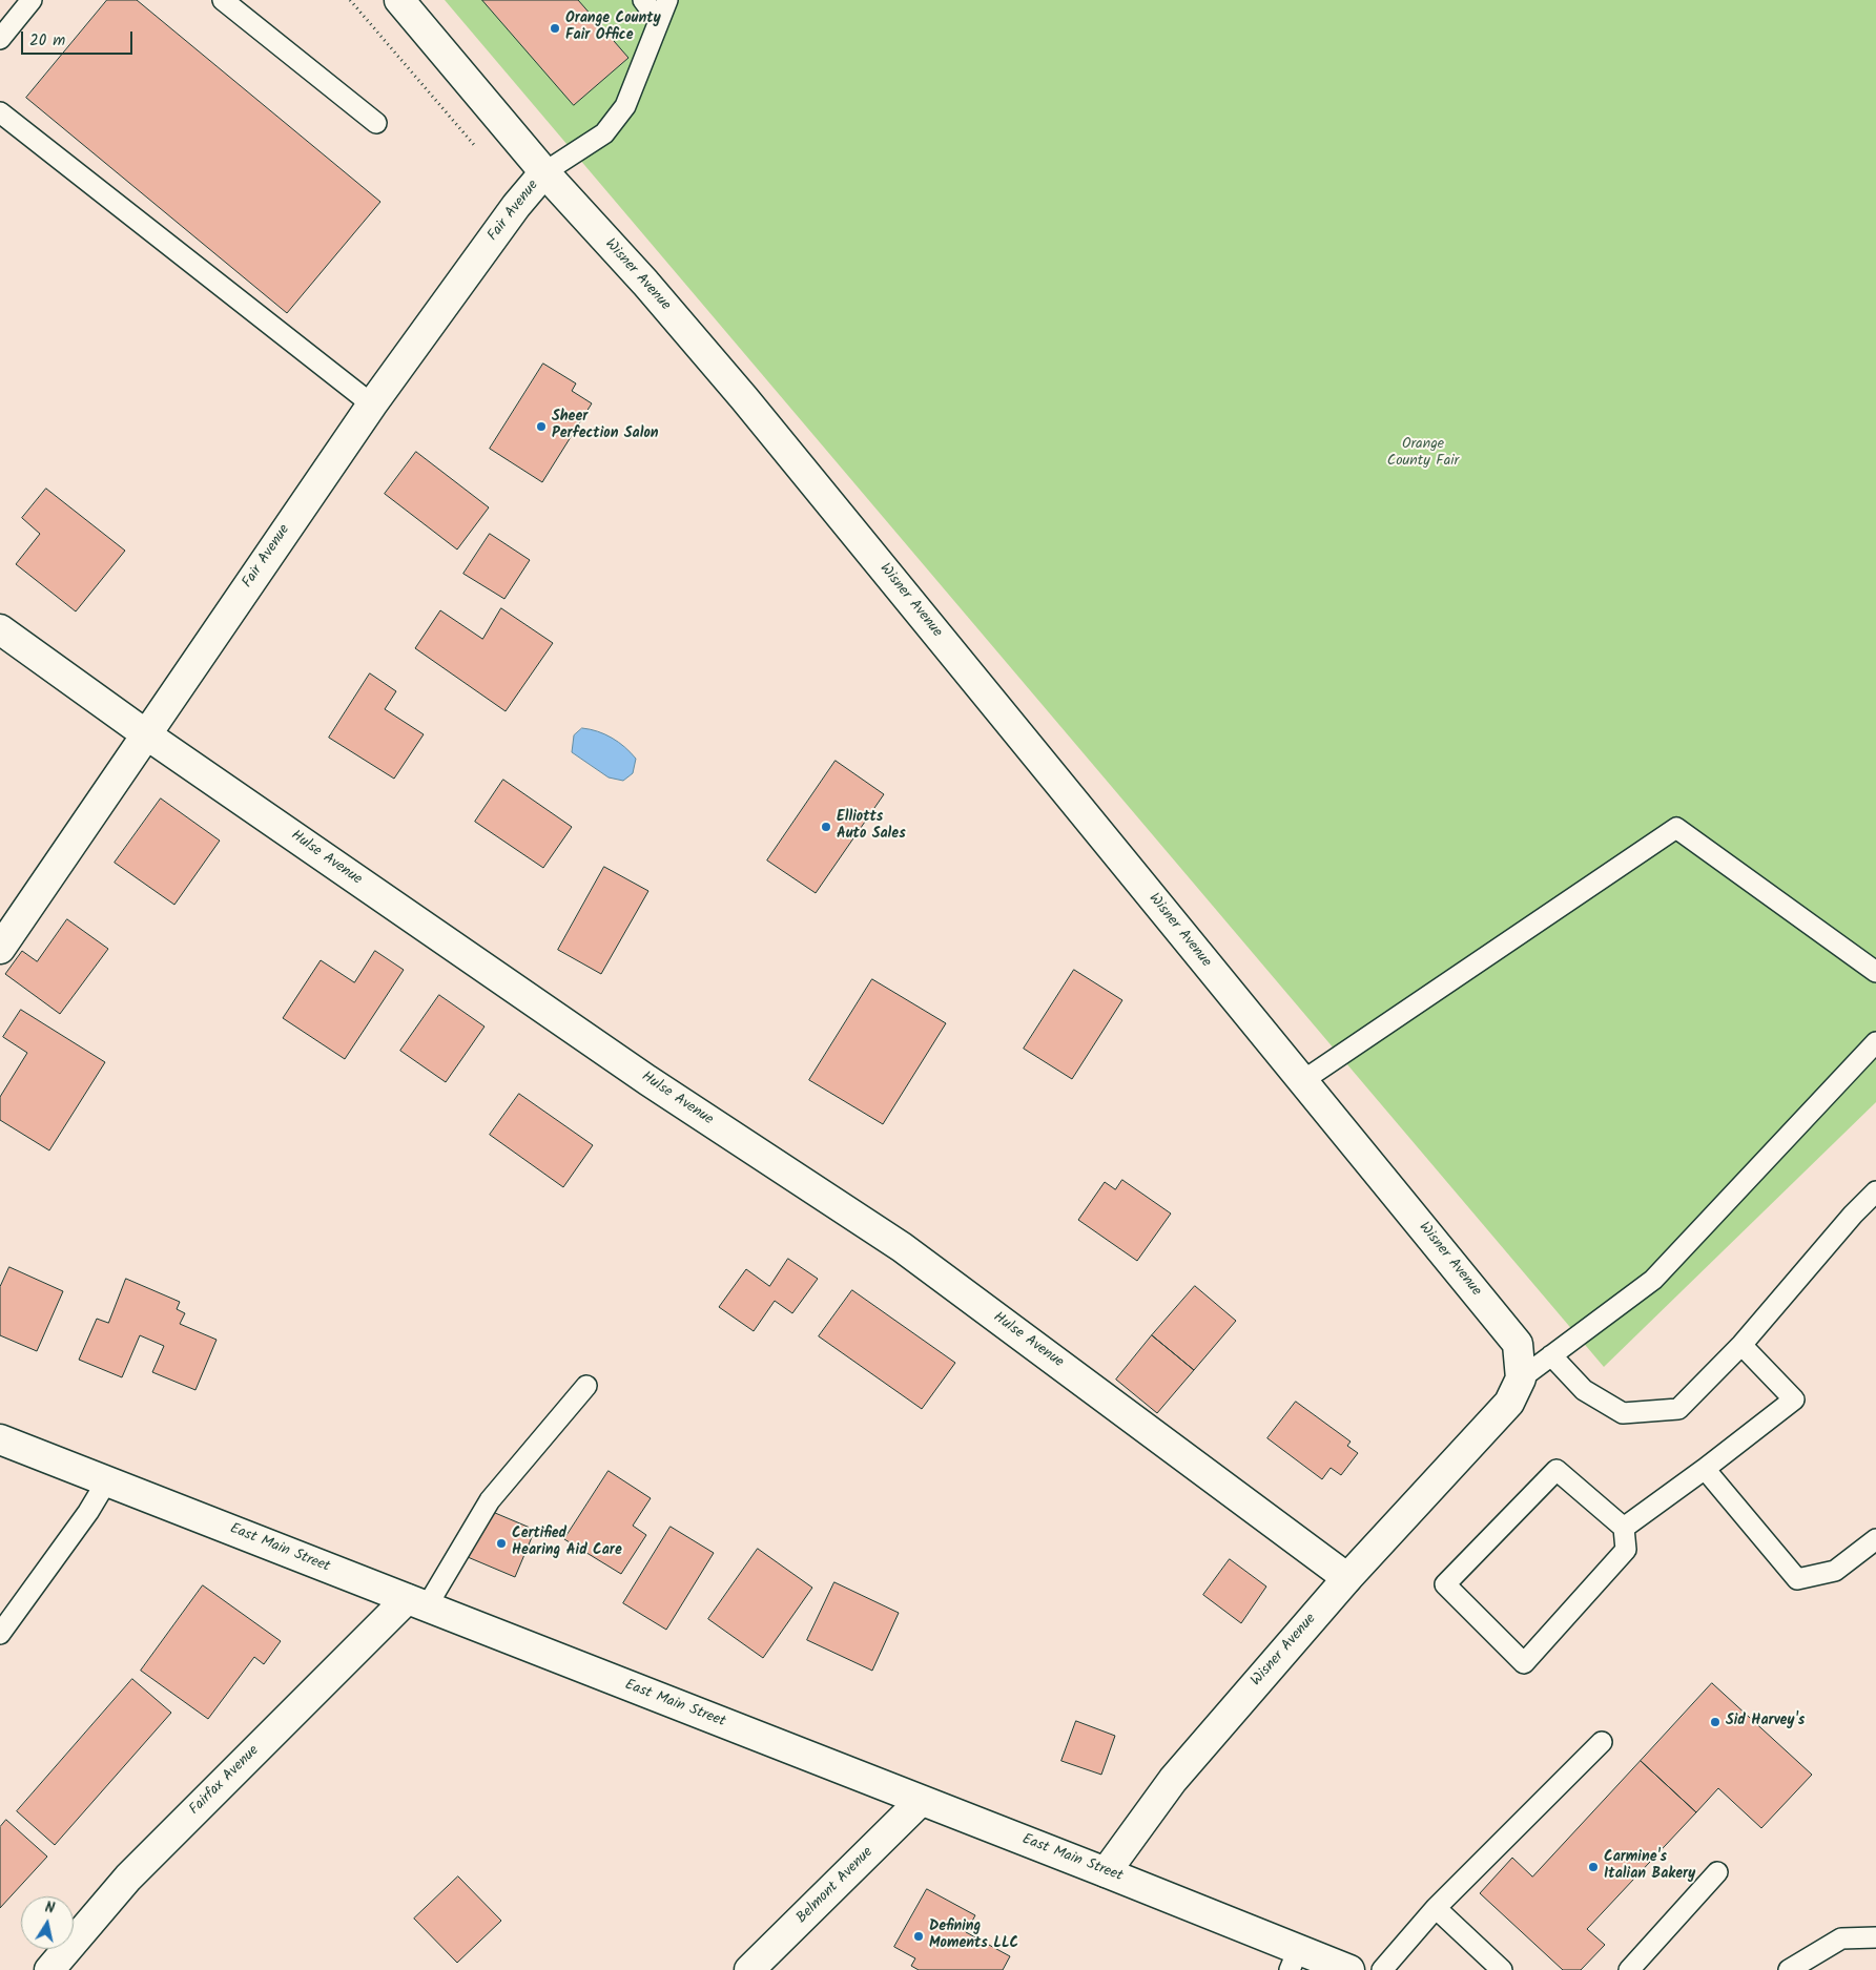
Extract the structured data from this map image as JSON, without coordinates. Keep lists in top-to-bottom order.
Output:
{
  "streets": {
    "street": [
      "Fair Avenue",
      "Wisner Avenue",
      "Hulse Avenue",
      "East Main Street",
      "Fairfax Avenue",
      "Belmont Avenue"
    ]
  },
  "crossings": [
    ["Fair Avenue", "Wisner Avenue"],
    ["Fair Avenue", "Hulse Avenue"],
    ["Wisner Avenue", "Hulse Avenue"],
    ["Wisner Avenue", "East Main Street"],
    ["East Main Street", "Fairfax Avenue"],
    ["East Main Street", "Belmont Avenue"]
  ],
  "parks": ["Orange County Fair"],
  "places": [
    "Orange County Fair Office",
    "Sheer Perfection Salon",
    "Elliotts Auto Sales",
    "Certified Hearing Aid Care",
    "Sid Harvey's",
    "Carmine's Italian Bakery",
    "Defining Moments LLC"
  ],
  "scale_bar": "20 m",
  "north": "top"
}
